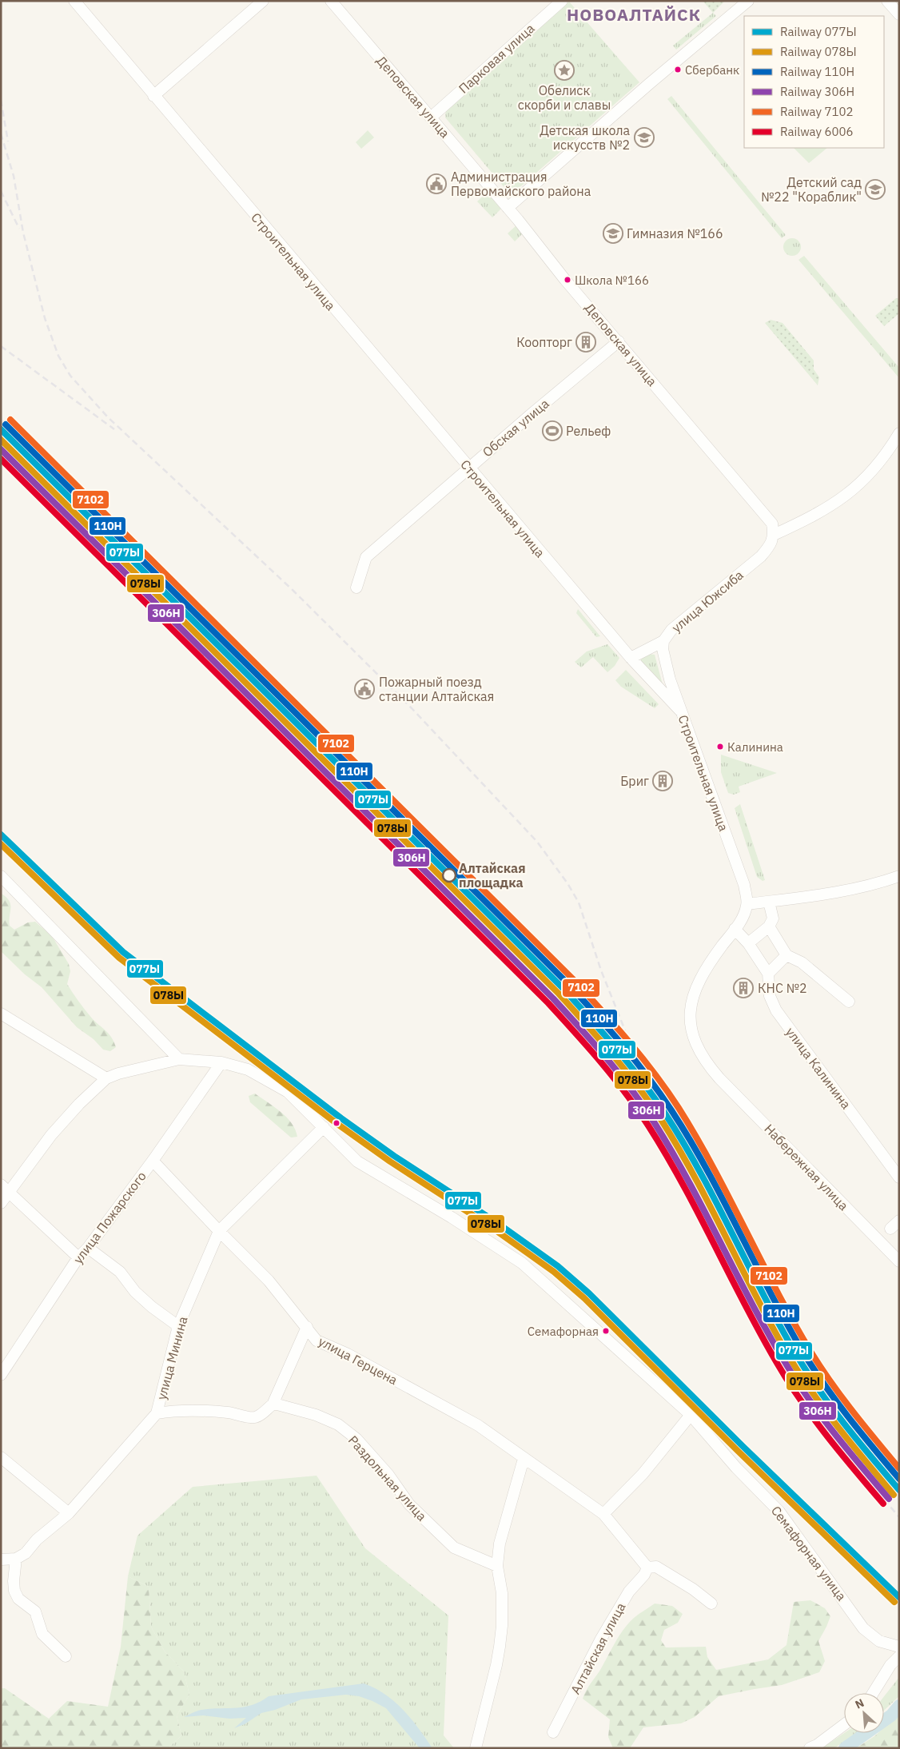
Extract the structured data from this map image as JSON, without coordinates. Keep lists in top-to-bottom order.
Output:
{
  "streets": {
    "street": [
      "Парковая улица",
      "Деповская улица",
      "Строительная улица",
      "Обская улица",
      "улица Южсиба",
      "улица Калинина",
      "Набережная улица",
      "улица Пожарского",
      "улица Минина",
      "улица Герцена",
      "Раздольная улица",
      "Семафорная улица",
      "Алтайская улица"
    ]
  },
  "crossings": [
    ["Парковая улица", "Деповская улица"],
    ["Деповская улица", "Обская улица"],
    ["Деповская улица", "улица Южсиба"],
    ["Строительная улица", "Обская улица"],
    ["Строительная улица", "улица Южсиба"],
    ["улица Пожарского", "улица Герцена"],
    ["улица Пожарского", "Семафорная улица"],
    ["улица Минина", "улица Герцена"],
    ["улица Минина", "Семафорная улица"]
  ],
  "districts": ["НОВОАЛТАЙСК"],
  "places": {
    "other": [
      "Сбербанк",
      "Школа №166",
      "Калинина",
      "Алтайская площадка",
      "Семафорная"
    ],
    "place": ["Обелиск скорби и славы"],
    "school or university": ["Детская школа искусств №2", "Детский сад №22 \"Кораблик\"", "Гимназия №166"],
    "public building": ["Администрация Первомайского района", "Пожарный поезд станции Алтайская"],
    "building": ["Коопторг", "Бриг", "КНС №2"],
    "sports": ["Рельеф"]
  },
  "lines": [
    "rail line 7102",
    "rail line 110Н",
    "rail line 077Ы",
    "rail line 078Ы",
    "rail line 306Н",
    "rail line 6006"
  ],
  "legend": [
    "Railway 077Ы",
    "Railway 078Ы",
    "Railway 110Н",
    "Railway 306Н",
    "Railway 7102",
    "Railway 6006"
  ],
  "north": "top left"
}
